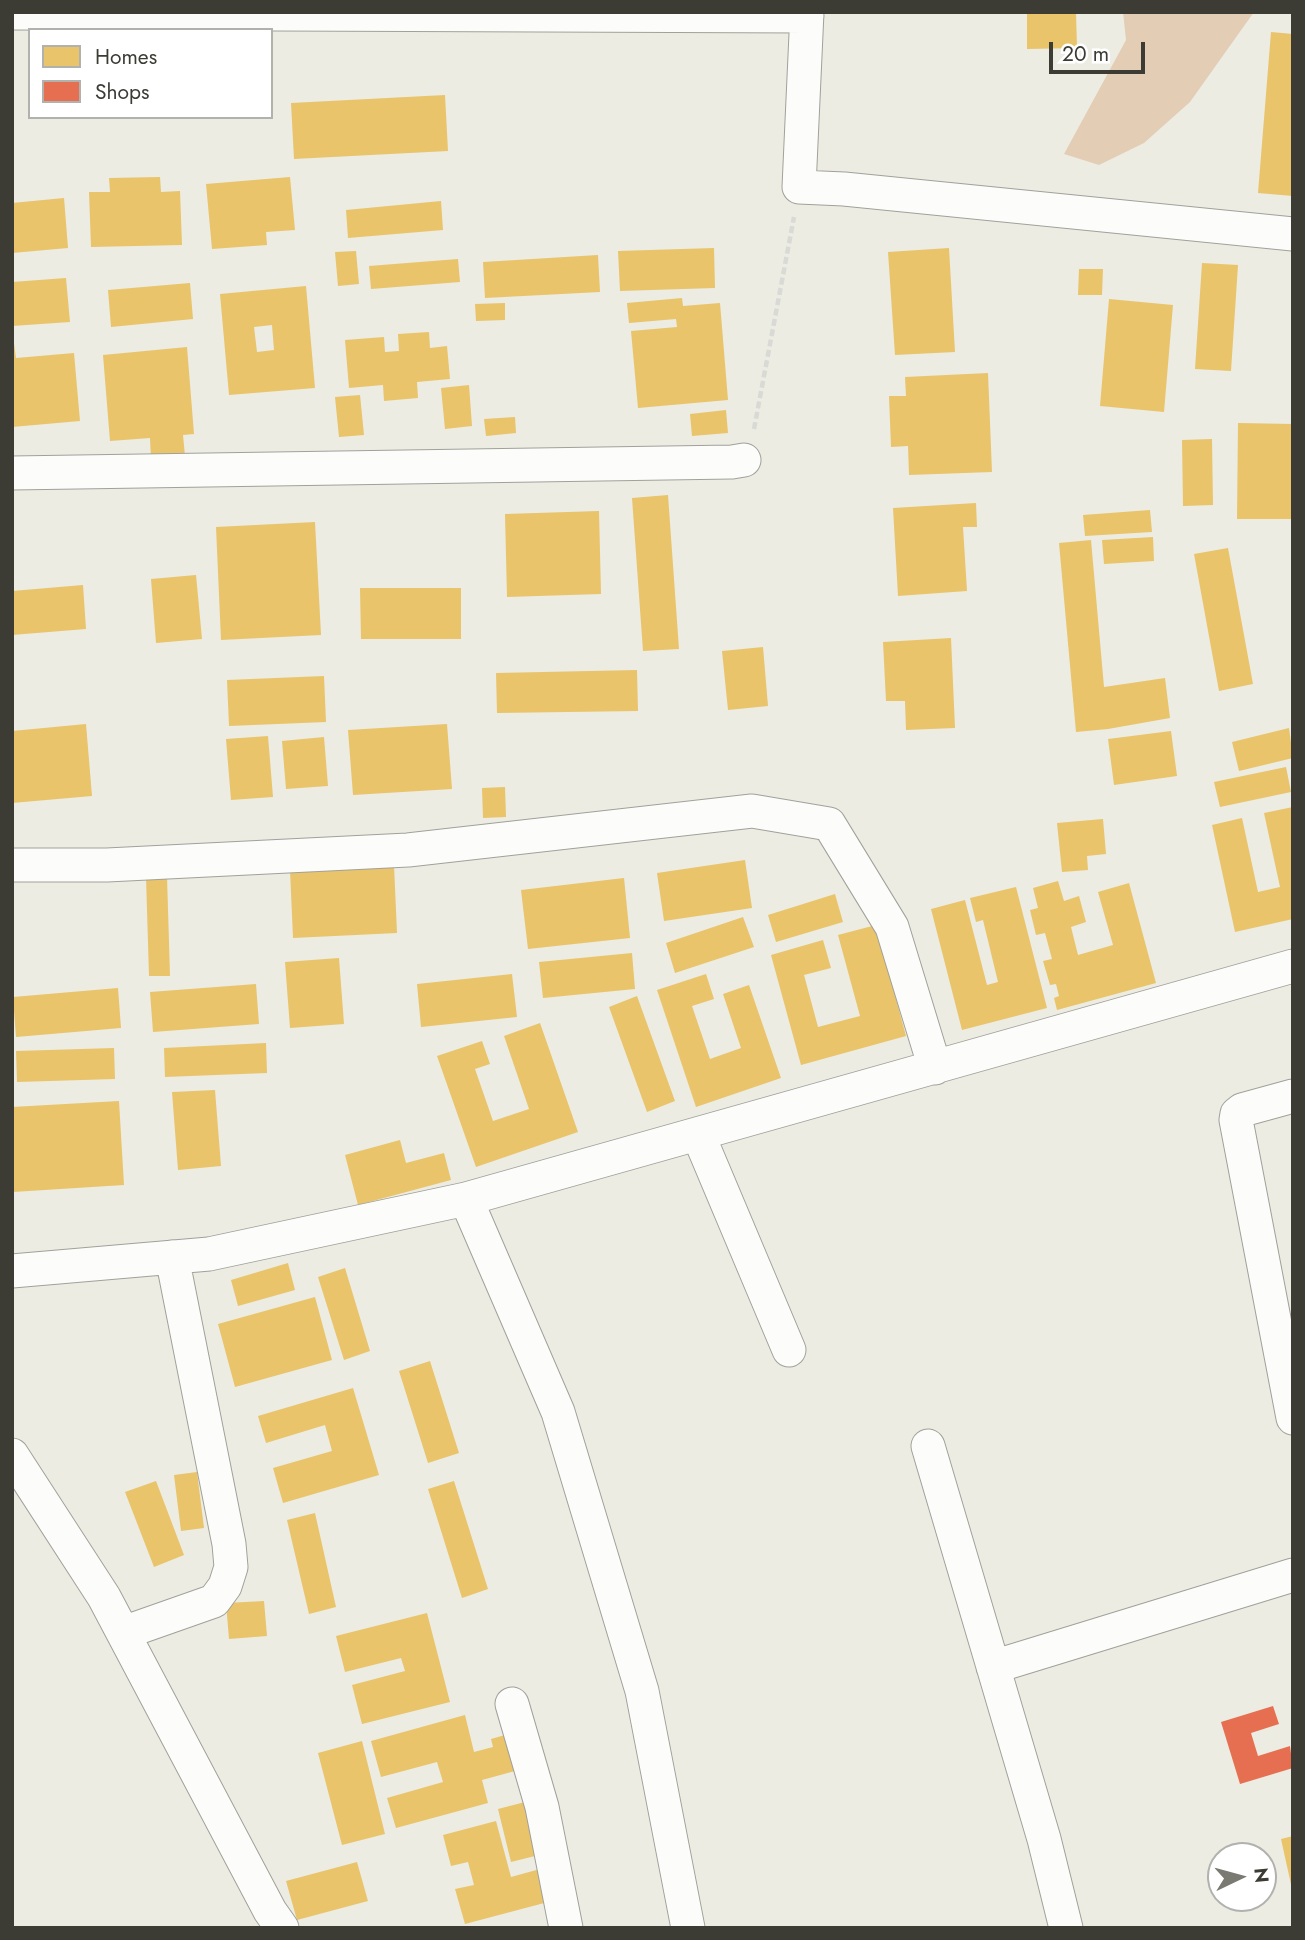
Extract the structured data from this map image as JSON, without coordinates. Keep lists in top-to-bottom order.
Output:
{
  "legend": ["Homes", "Shops"],
  "scale_bar": "20 m",
  "north": "right"
}
